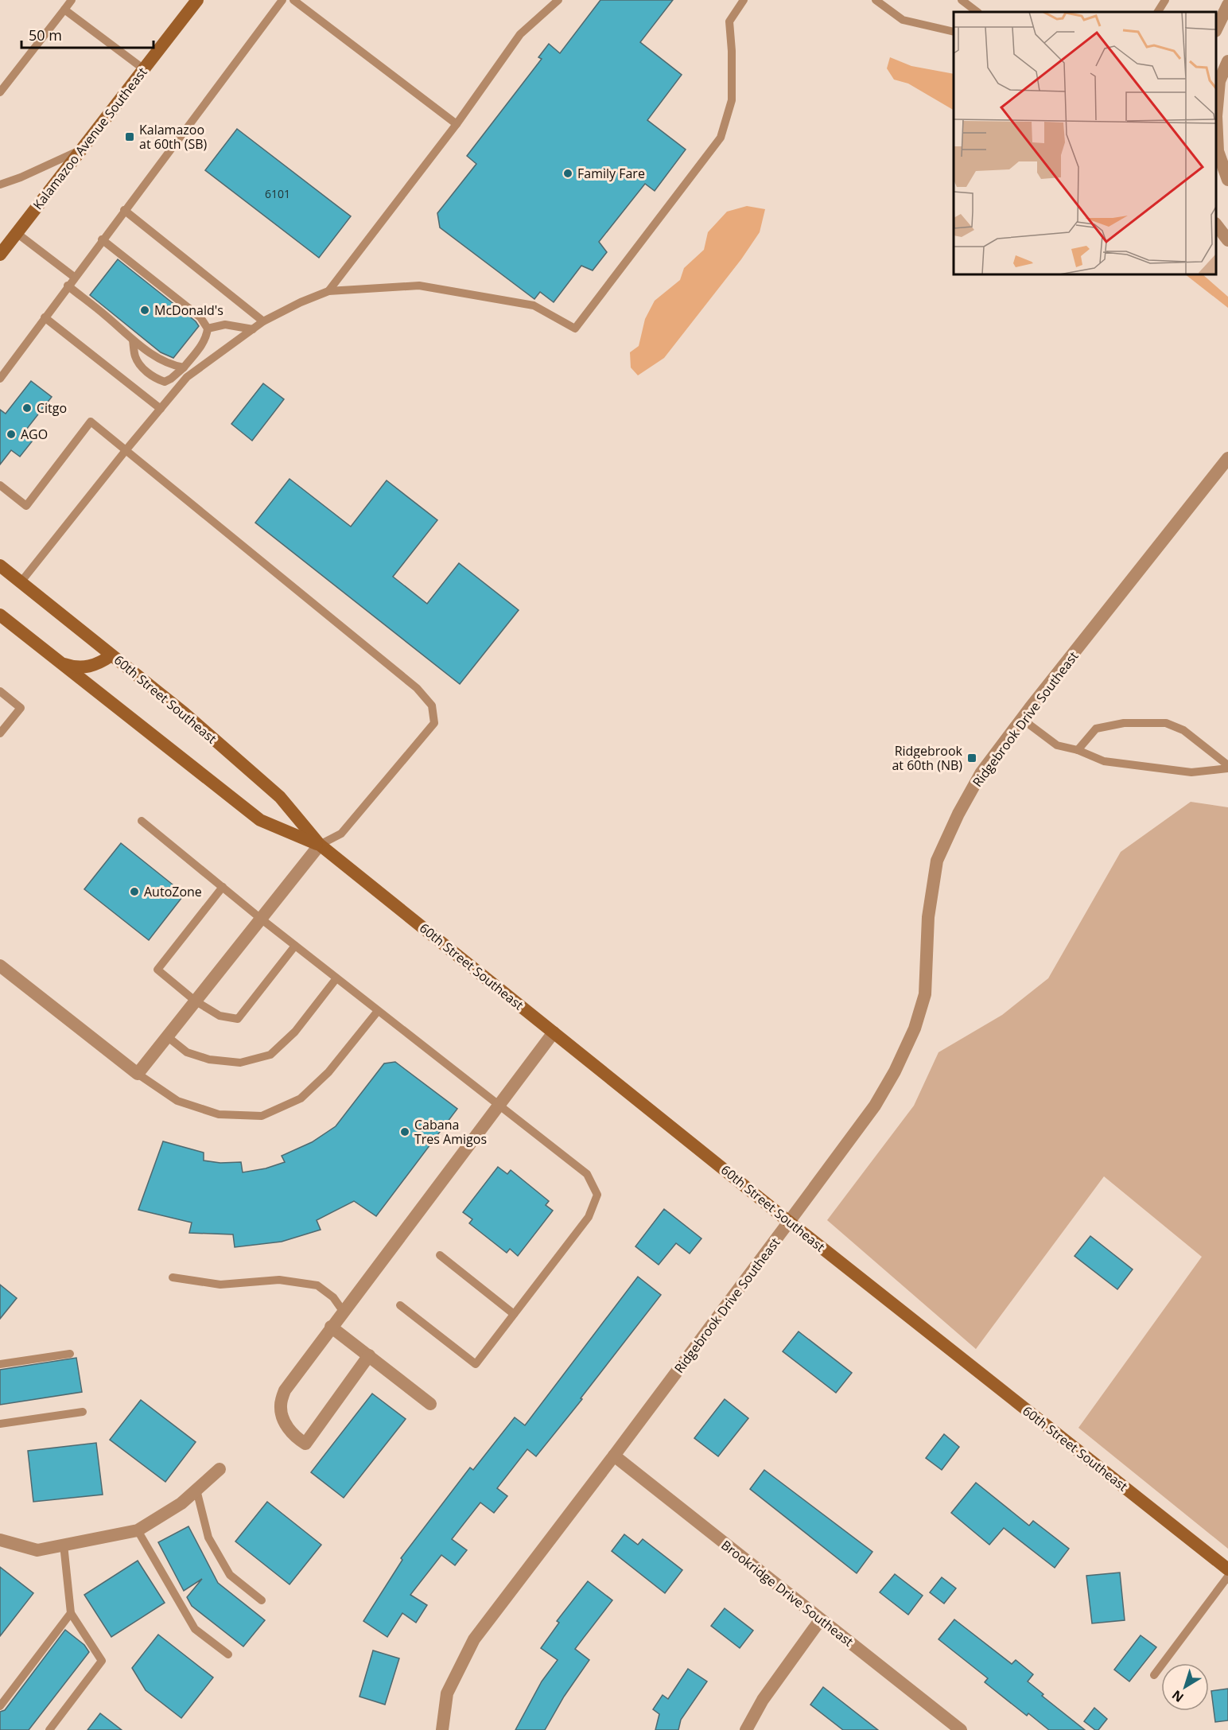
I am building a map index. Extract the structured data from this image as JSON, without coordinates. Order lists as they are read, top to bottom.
{
  "streets": {
    "main road": ["Kalamazoo Avenue Southeast", "60th Street Southeast"],
    "street": ["Ridgebrook Drive Southeast", "Brookridge Drive Southeast"]
  },
  "crossings": [
    ["60th Street Southeast", "Ridgebrook Drive Southeast"],
    ["Ridgebrook Drive Southeast", "Brookridge Drive Southeast"]
  ],
  "places": {
    "transit": ["Kalamazoo at 60th (SB)", "Ridgebrook at 60th (NB)"],
    "other": [
      "Family Fare",
      "McDonald's",
      "Citgo",
      "AGO",
      "AutoZone",
      "Cabana Tres Amigos"
    ]
  },
  "house_numbers": ["6101"],
  "scale_bar": "50 m",
  "north": "bottom left"
}
